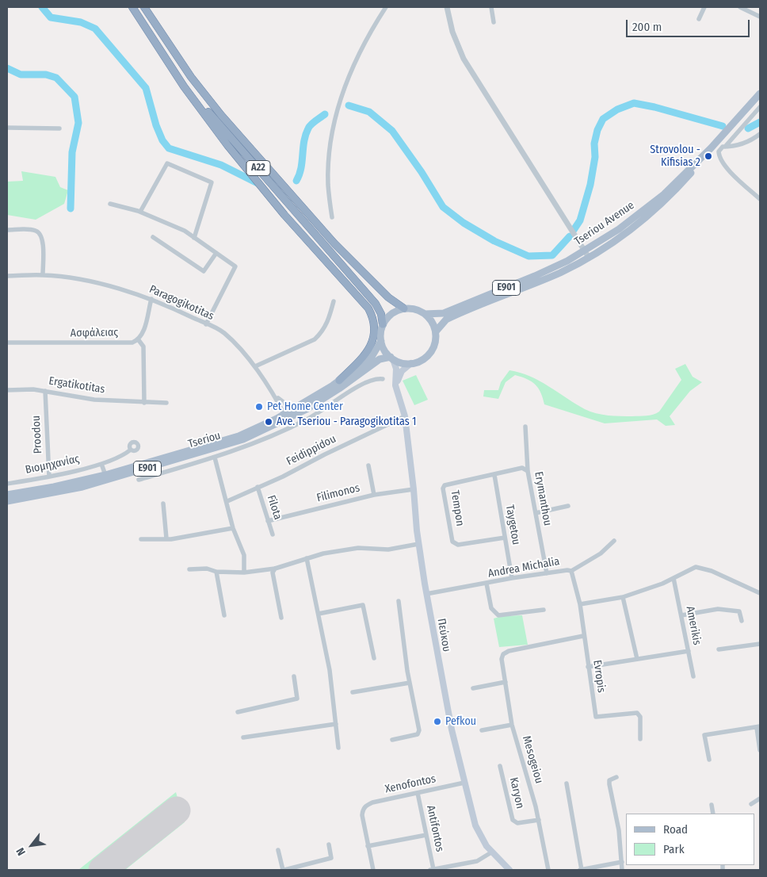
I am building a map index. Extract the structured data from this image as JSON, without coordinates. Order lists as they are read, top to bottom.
{
  "streets": {
    "highway": ["A22"],
    "main road": [
      "Tseriou Avenue",
      "E901",
      "Tseriou",
      "Πεύκου"
    ],
    "street": [
      "Paragogikotitas",
      "Ασφάλειας",
      "Ergatikotitas",
      "Proodou",
      "Feidippidou",
      "Βιομηχανίας",
      "Filimonos",
      "Erymanthou",
      "Filota",
      "Tempon",
      "Taygetou",
      "Andrea Michalia",
      "Amerikis",
      "Evropis",
      "Mesogeiou",
      "Xenofontos",
      "Karyon",
      "Antifontos"
    ]
  },
  "crossings": [
    ["A22", "Tseriou Avenue"],
    ["A22", "Tseriou"],
    ["A22", "Πεύκου"],
    ["Tseriou Avenue", "Tseriou"],
    ["Tseriou Avenue", "Πεύκου"],
    ["Paragogikotitas", "Tseriou"],
    ["Ergatikotitas", "Proodou"],
    ["Proodou", "Βιομηχανίας"],
    ["Tseriou", "Πεύκου"],
    ["Feidippidou", "Filota"],
    ["Feidippidou", "Πεύκου"],
    ["Filimonos", "Filota"],
    ["Filimonos", "Πεύκου"],
    ["Erymanthou", "Tempon"],
    ["Erymanthou", "Andrea Michalia"],
    ["Tempon", "Taygetou"],
    ["Taygetou", "Andrea Michalia"],
    ["Andrea Michalia", "Πεύκου"],
    ["Andrea Michalia", "Evropis"],
    ["Πεύκου", "Xenofontos"],
    ["Evropis", "Mesogeiou"],
    ["Mesogeiou", "Karyon"],
    ["Xenofontos", "Antifontos"]
  ],
  "places": [
    "Strovolou - Kifisias 2",
    "Pet Home Center",
    "Ave. Tseriou - Paragogikotitas 1",
    "Pefkou"
  ],
  "legend": ["Road", "Park"],
  "scale_bar": "200 m",
  "north": "bottom left"
}
